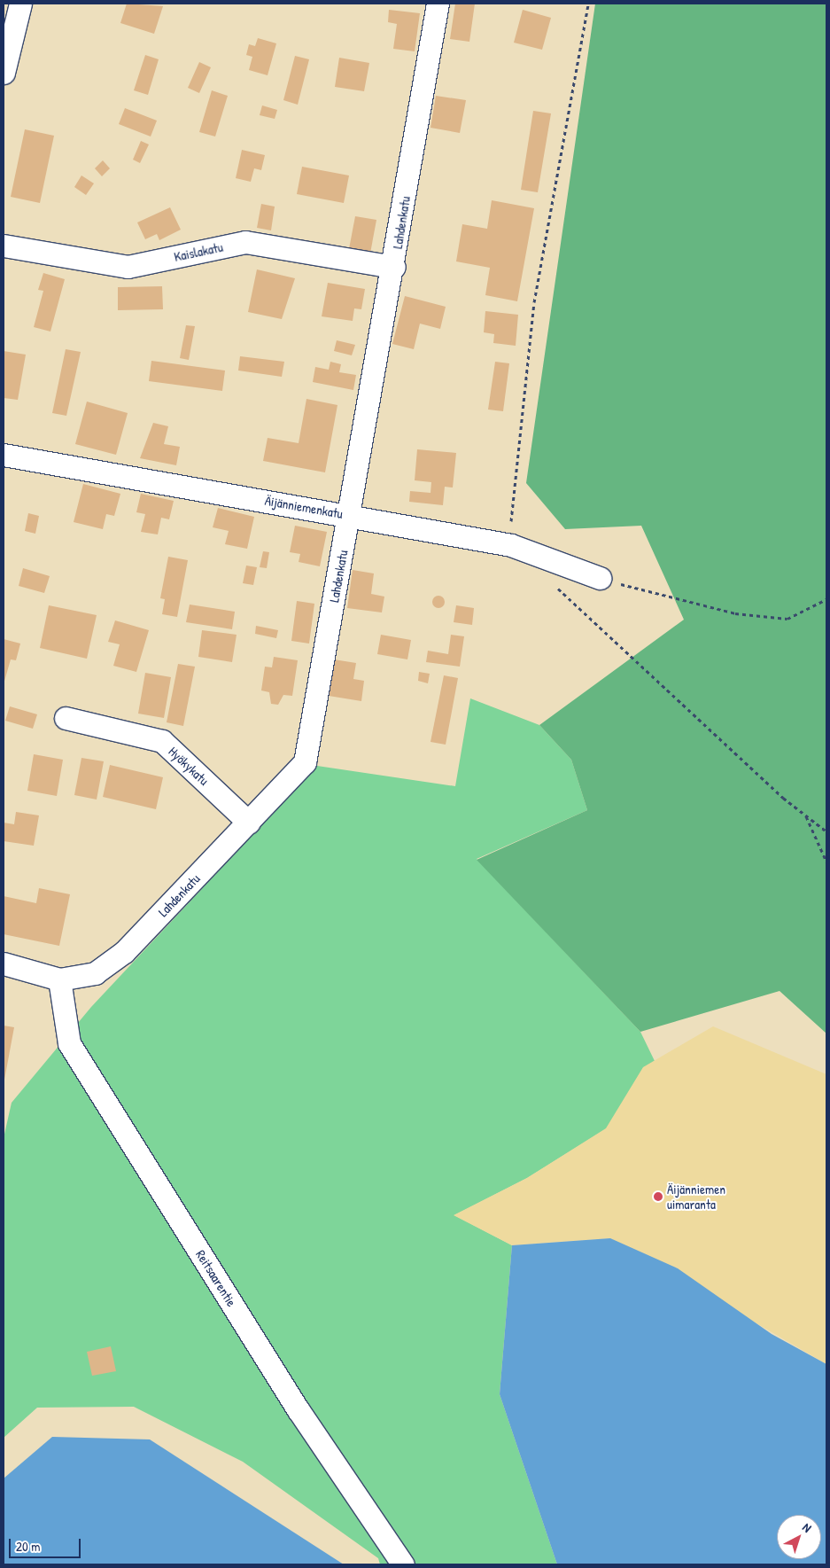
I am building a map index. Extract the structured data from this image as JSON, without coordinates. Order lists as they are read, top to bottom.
{
  "streets": {
    "street": [
      "Lahdenkatu",
      "Kaislakatu",
      "Äijänniemenkatu",
      "Hyökykatu",
      "Reitsaarentie"
    ]
  },
  "crossings": [
    ["Lahdenkatu", "Kaislakatu"],
    ["Lahdenkatu", "Äijänniemenkatu"],
    ["Lahdenkatu", "Hyökykatu"],
    ["Lahdenkatu", "Reitsaarentie"]
  ],
  "places": ["Äijänniemen uimaranta"],
  "scale_bar": "20 m",
  "north": "top right"
}
